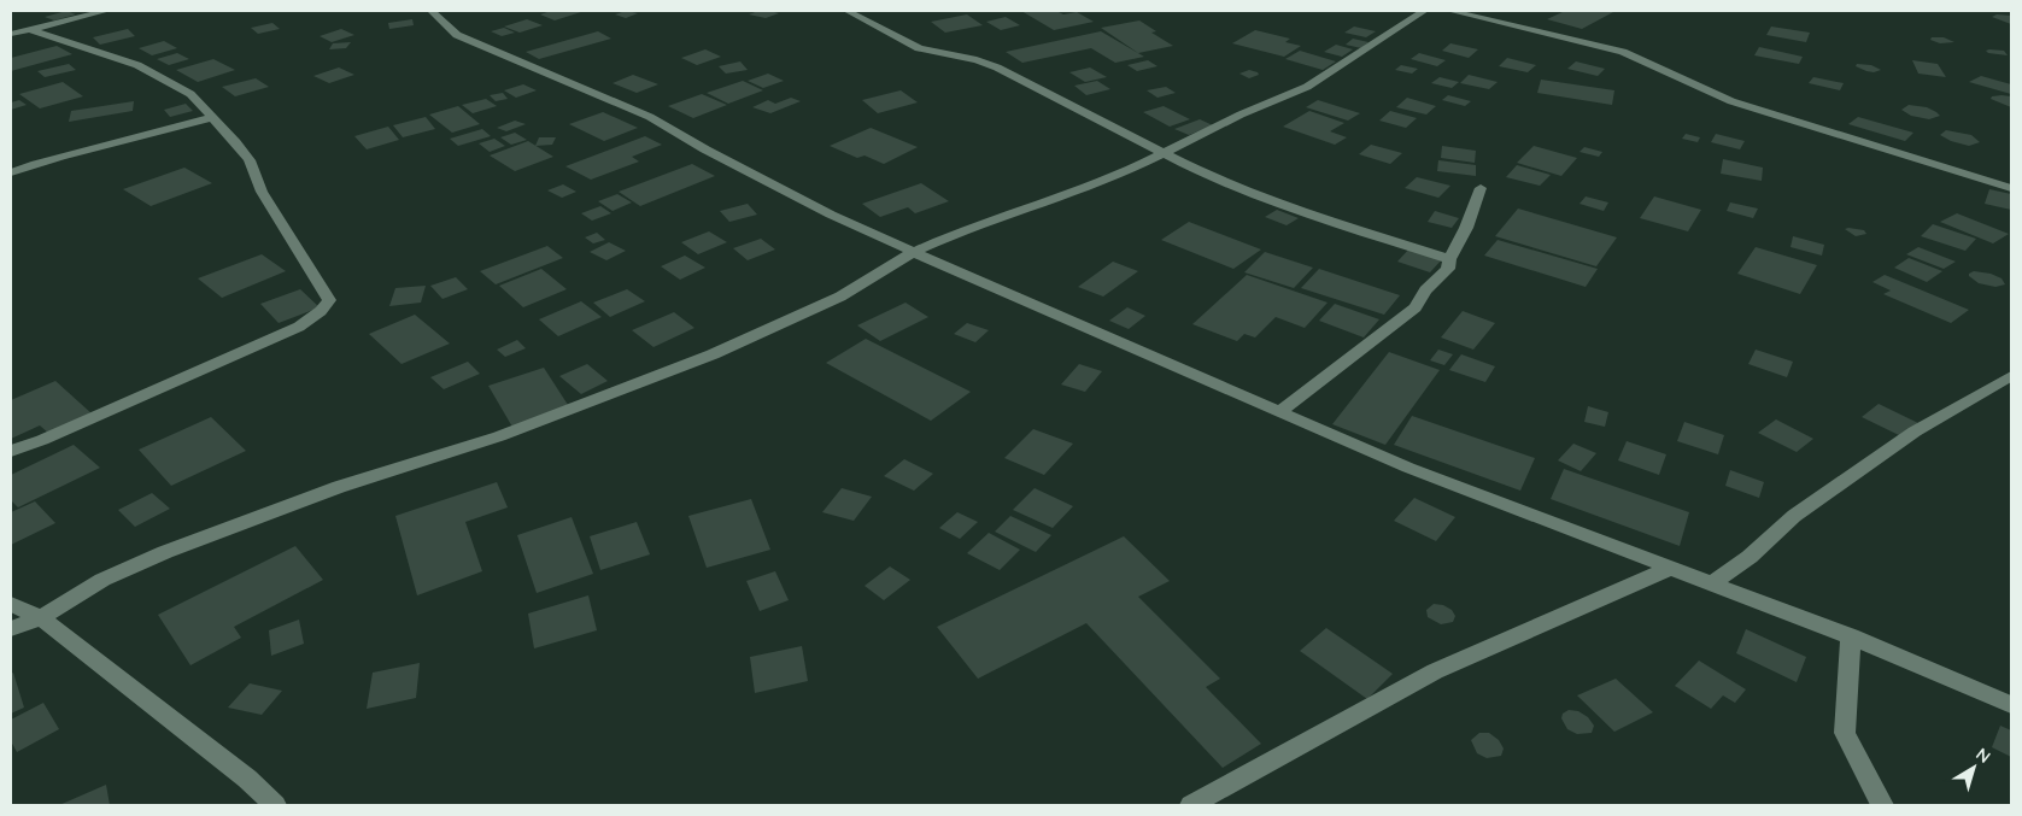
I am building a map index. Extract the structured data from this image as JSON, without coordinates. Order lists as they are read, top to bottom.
{
  "north": "top right"
}
